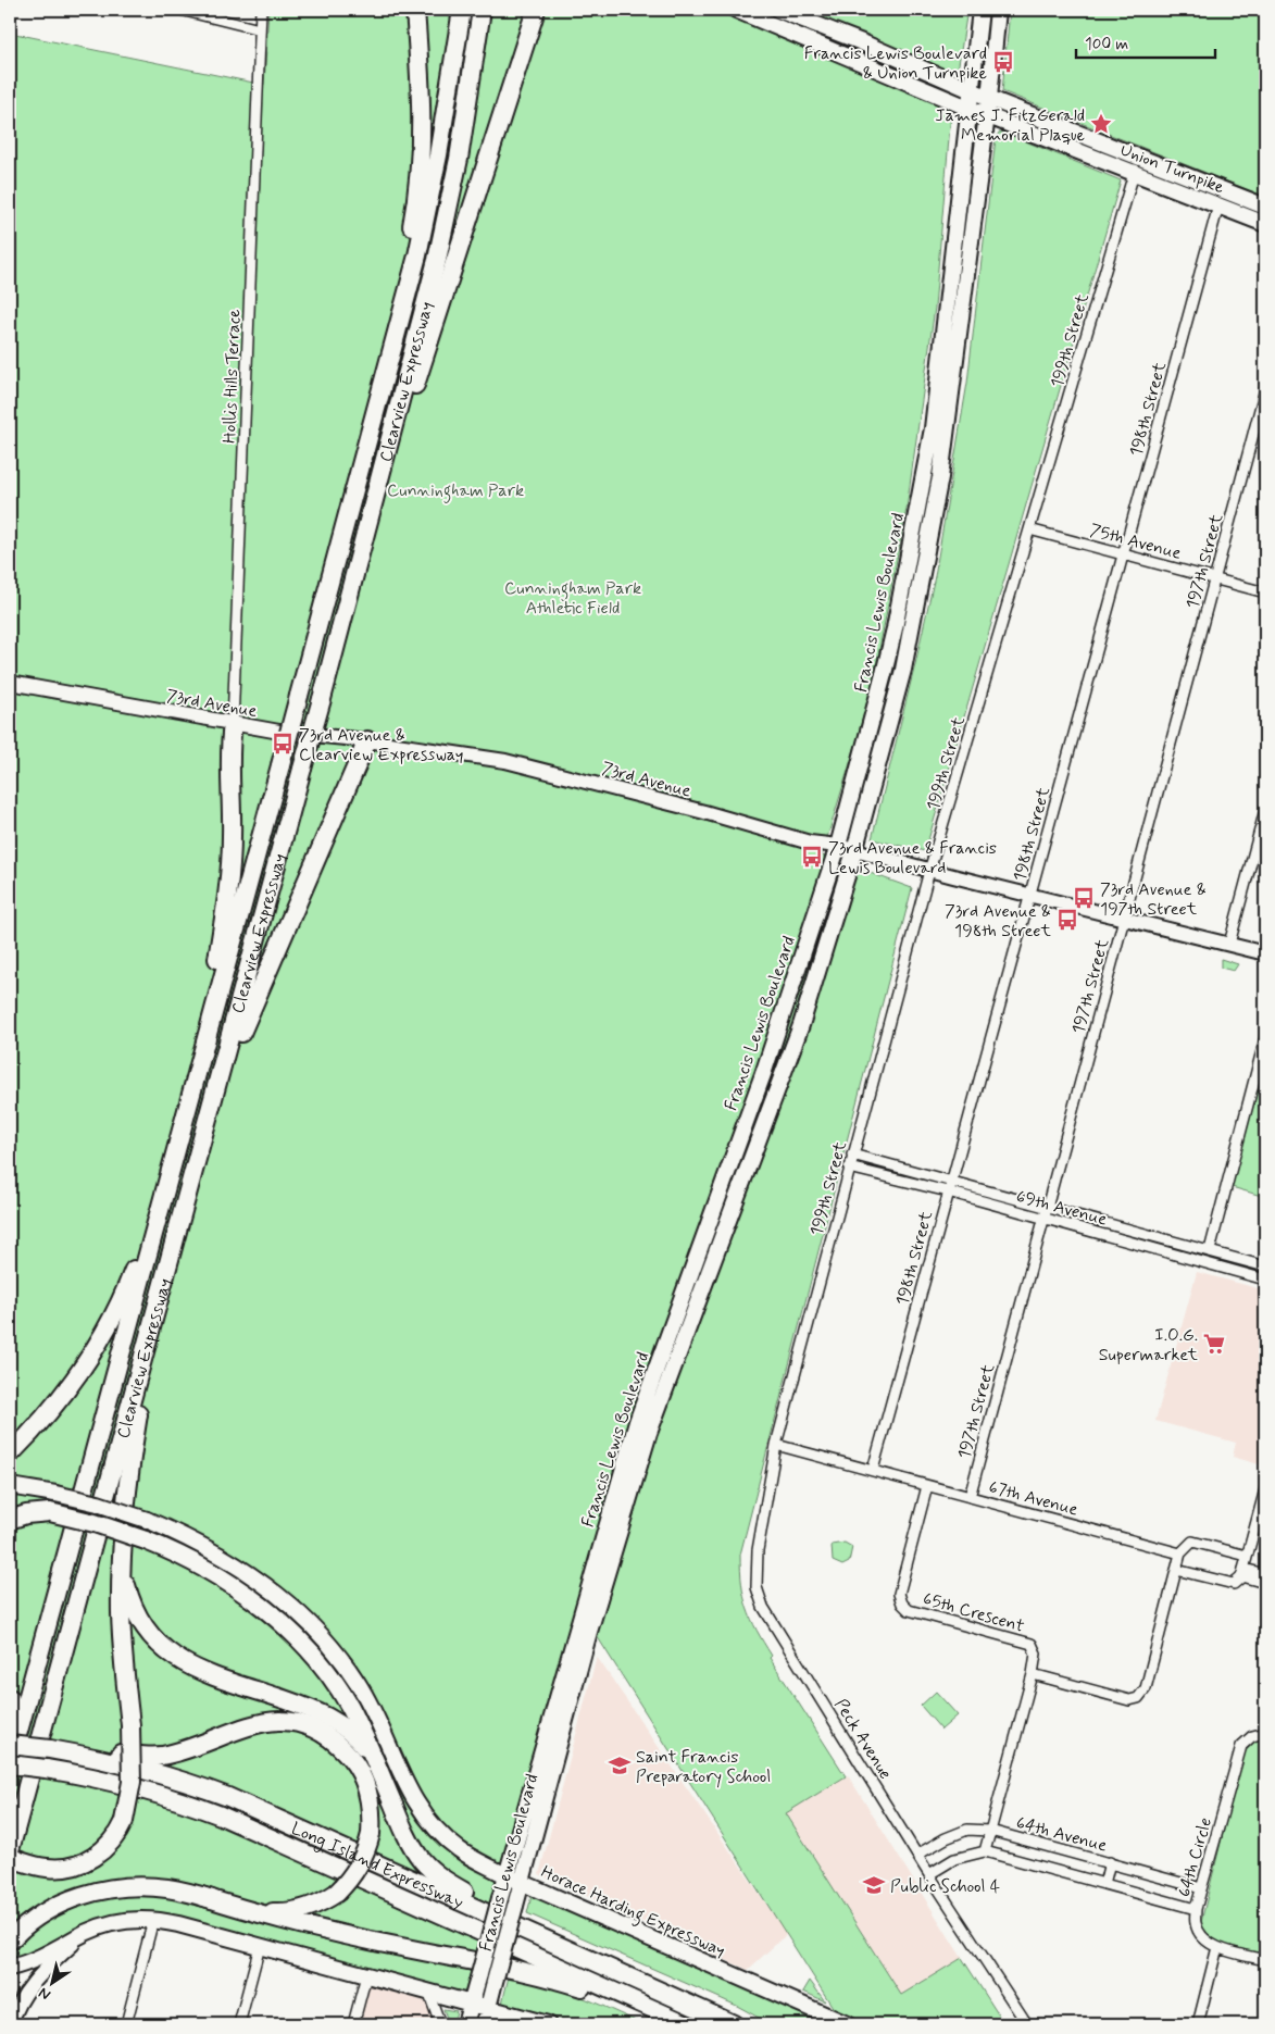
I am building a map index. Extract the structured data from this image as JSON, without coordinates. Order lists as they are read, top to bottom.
{
  "streets": {
    "highway": ["Clearview Expressway", "Long Island Expressway"],
    "main road": ["Union Turnpike", "Francis Lewis Boulevard", "Horace Harding Expressway"],
    "street": [
      "199th Street",
      "Hollis Hills Terrace",
      "198th Street",
      "75th Avenue",
      "197th Street",
      "73rd Avenue",
      "69th Avenue",
      "67th Avenue",
      "65th Crescent",
      "Peck Avenue",
      "64th Avenue",
      "64th Circle"
    ]
  },
  "crossings": [
    ["Union Turnpike", "199th Street"],
    ["Union Turnpike", "198th Street"],
    ["Union Turnpike", "Francis Lewis Boulevard"],
    ["199th Street", "75th Avenue"],
    ["199th Street", "73rd Avenue"],
    ["199th Street", "69th Avenue"],
    ["199th Street", "67th Avenue"],
    ["199th Street", "Peck Avenue"],
    ["Hollis Hills Terrace", "73rd Avenue"],
    ["Clearview Expressway", "Long Island Expressway"],
    ["198th Street", "75th Avenue"],
    ["198th Street", "73rd Avenue"],
    ["198th Street", "69th Avenue"],
    ["198th Street", "67th Avenue"],
    ["75th Avenue", "197th Street"],
    ["197th Street", "73rd Avenue"],
    ["197th Street", "69th Avenue"],
    ["197th Street", "67th Avenue"],
    ["Francis Lewis Boulevard", "73rd Avenue"],
    ["Francis Lewis Boulevard", "Horace Harding Expressway"],
    ["67th Avenue", "65th Crescent"],
    ["67th Avenue", "Peck Avenue"],
    ["65th Crescent", "64th Avenue"],
    ["Peck Avenue", "64th Avenue"],
    ["64th Avenue", "64th Circle"]
  ],
  "parks": ["Cunningham Park", "Cunningham Park Athletic Field"],
  "places": {
    "bus stop": [
      "Francis Lewis Boulevard & Union Turnpike",
      "73rd Avenue & Clearview Expressway",
      "73rd Avenue & Francis Lewis Boulevard",
      "73rd Avenue & 197th Street",
      "73rd Avenue & 198th Street"
    ],
    "place": ["James J. FitzGerald Memorial Plaque"],
    "supermarket": ["I.O.G. Supermarket"],
    "school or university": ["Saint Francis Preparatory School", "Public School 4"]
  },
  "scale_bar": "100 m",
  "north": "bottom left"
}
